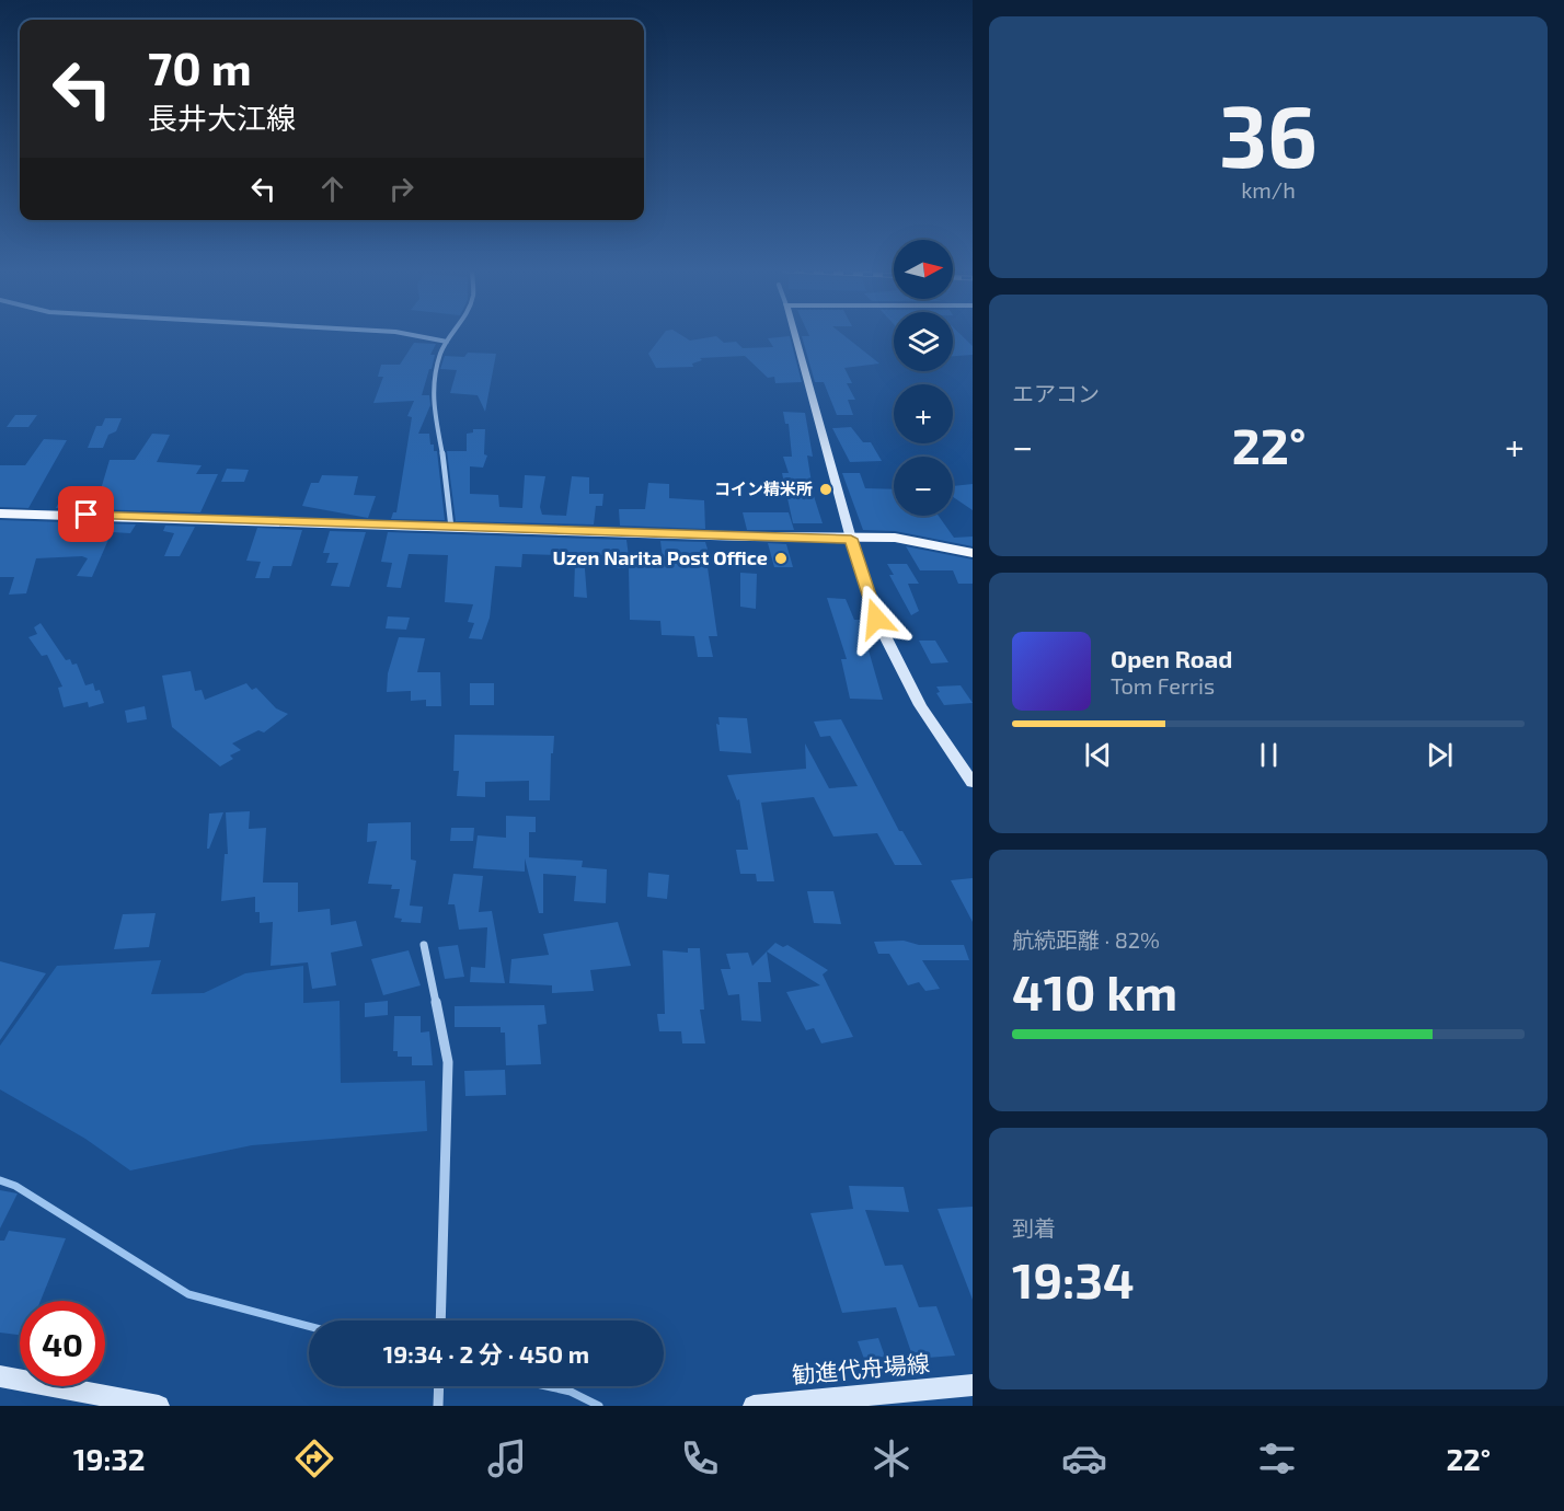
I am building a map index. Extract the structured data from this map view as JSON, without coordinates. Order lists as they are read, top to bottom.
{
  "streets": {
    "street": ["勧進代舟場線"]
  },
  "places": ["コイン精米所", "Uzen Narita Post Office"],
  "north": "right",
  "page": {
    "tile": [
      ["36", "km/h"],
      "エアコン",
      ["航続距離 · 82%", "410 km"],
      ["到着", "19:34"]
    ],
    "turn": ["70 m", "長井大江線"],
    "map_buttons": ["+", "−"],
    "heat": ["−", "22°", "+"],
    "song": ["Open Road", "Tom Ferris"],
    "limit": "40",
    "trip": "19:34 · 2 分 · 450 m",
    "tabs": ["19:32", "22°"]
  }
}
